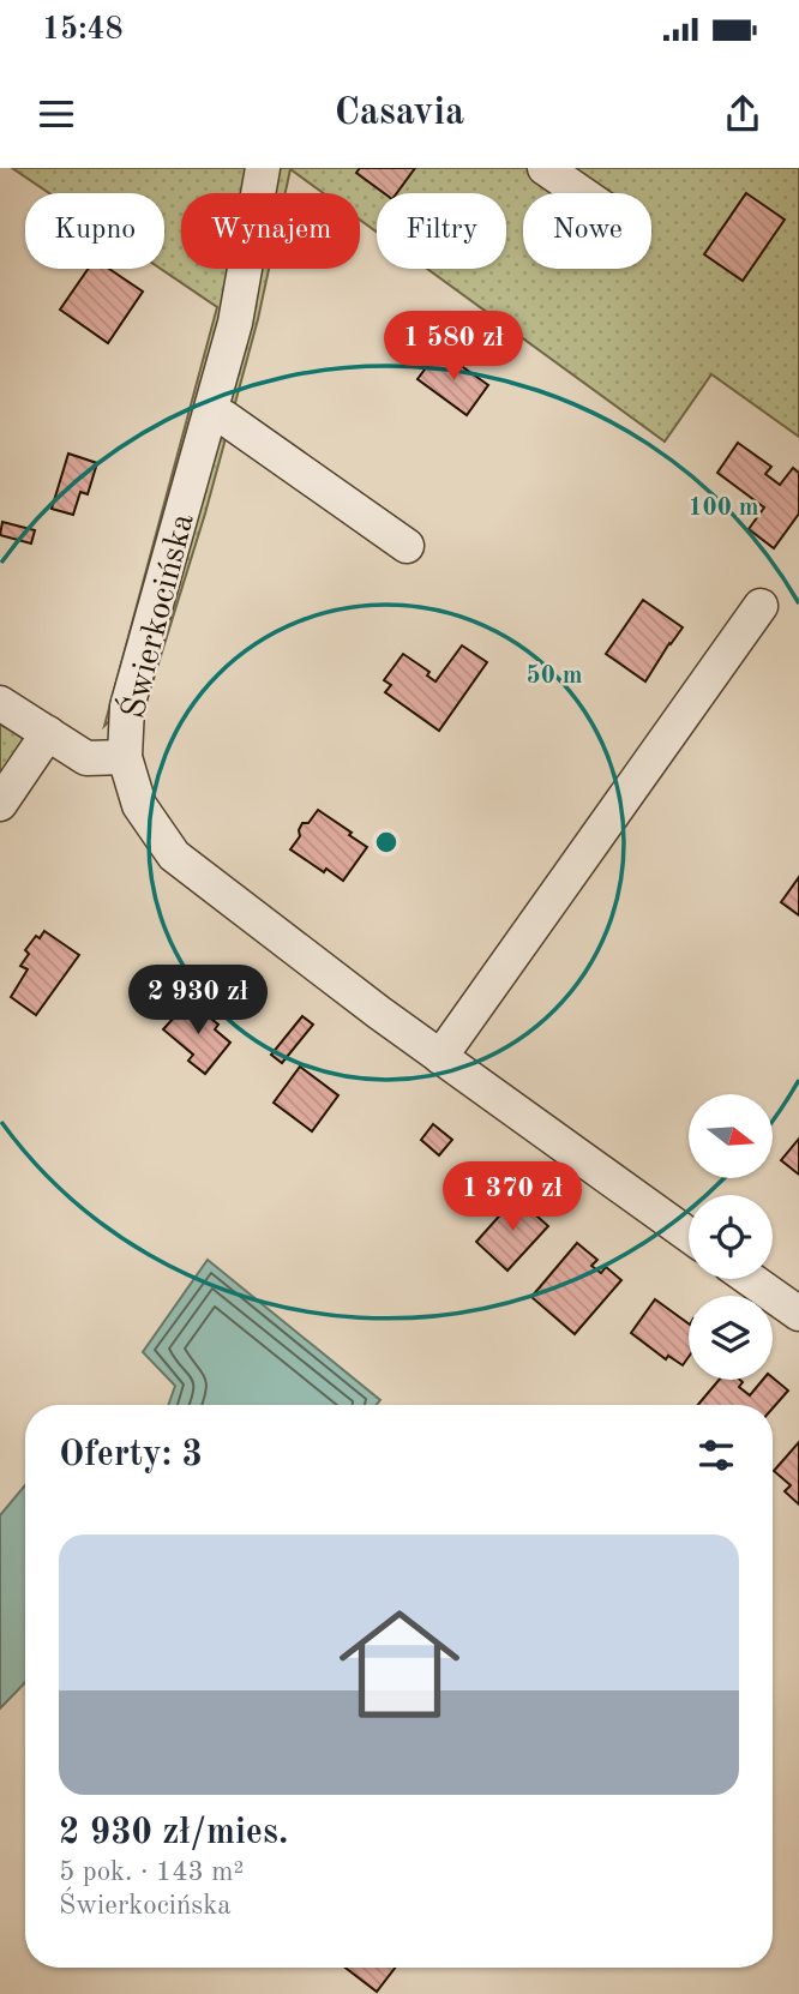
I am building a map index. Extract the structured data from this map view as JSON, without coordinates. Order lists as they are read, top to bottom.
{
  "streets": {
    "street": ["Świerkocińska"]
  },
  "north": "right",
  "page": {
    "status": "15:48",
    "header": "Casavia",
    "chip": [
      "Kupno",
      "Wynajem",
      "Filtry",
      "Nowe"
    ],
    "price": ["1 580 zł", "2 930 zł", "1 370 zł"],
    "heading": "Oferty: 3",
    "list": [
      {
        "name": "2 930 zł/mies.",
        "note": "5 pok. · 143 m² · Świerkocińska"
      }
    ]
  },
  "rings": ["100 m", "50 m"]
}
